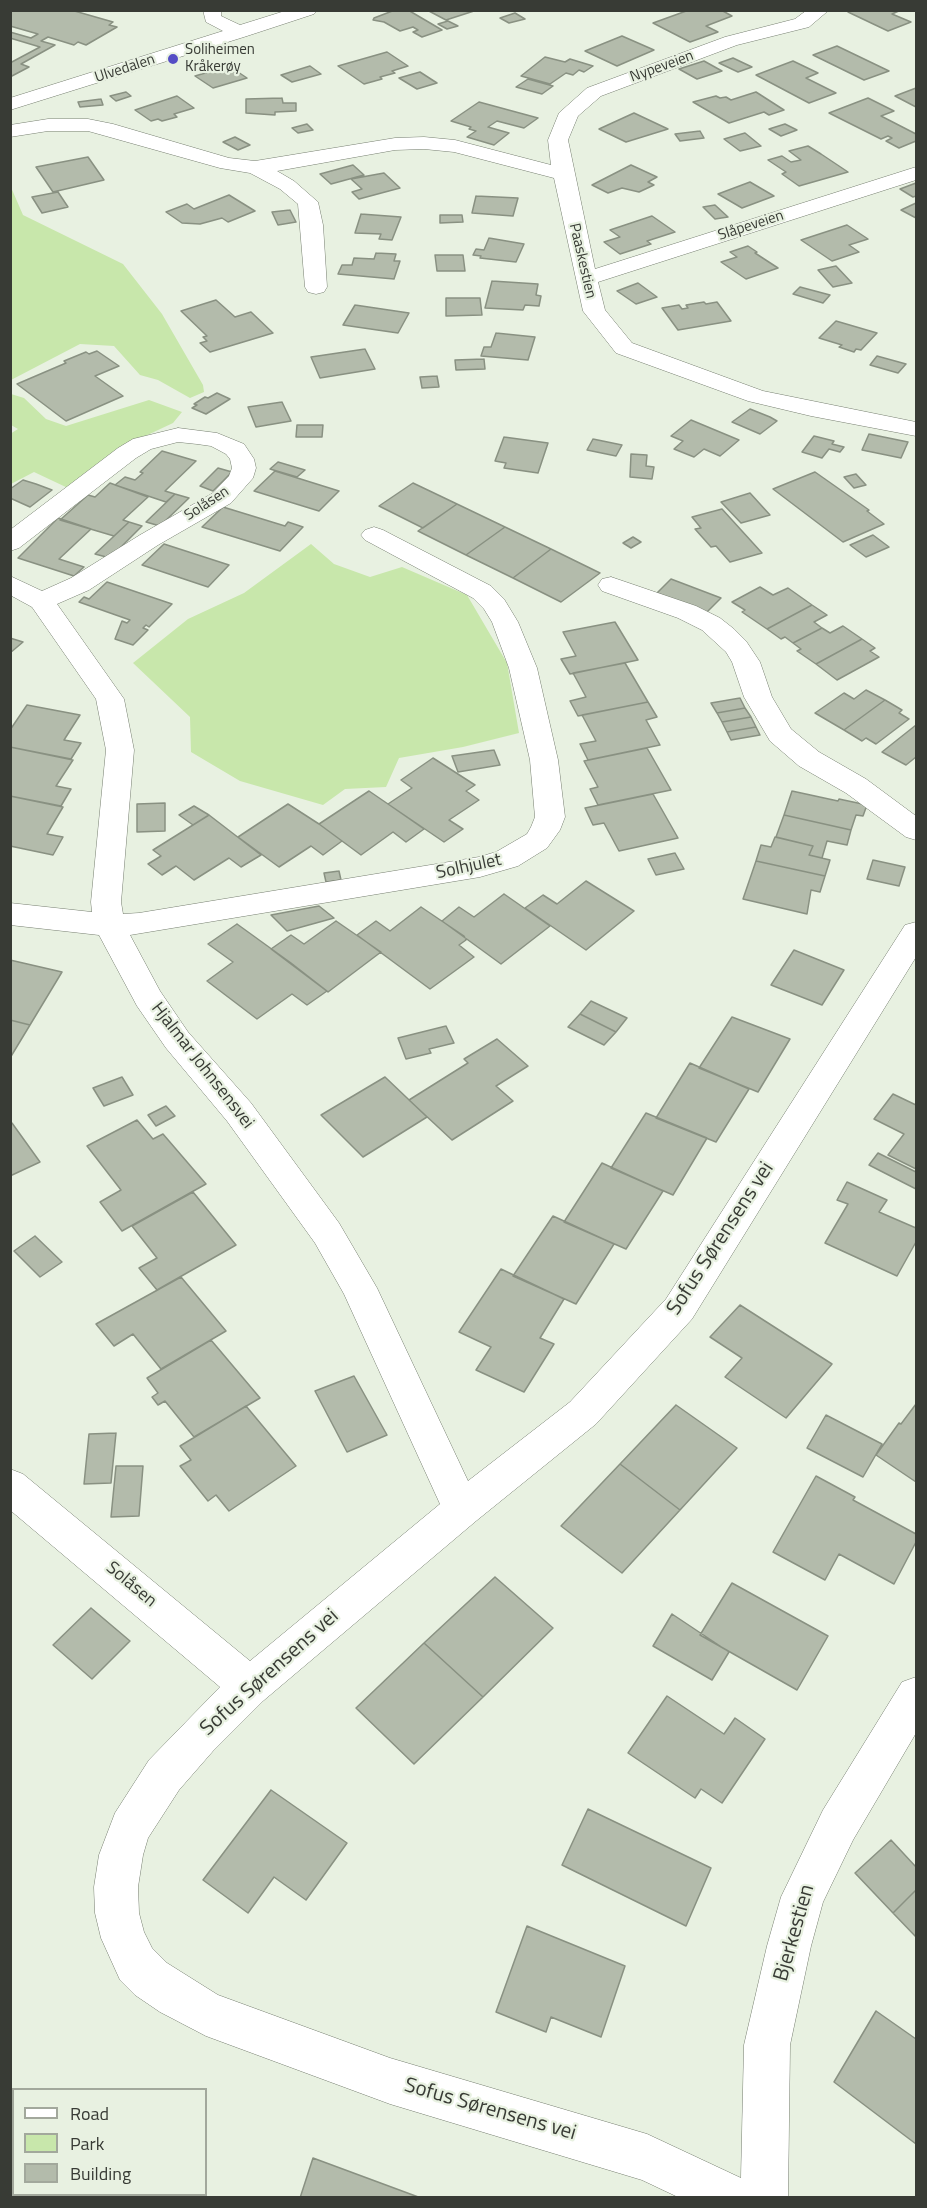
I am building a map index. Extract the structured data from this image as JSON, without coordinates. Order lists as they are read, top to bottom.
{
  "streets": {
    "street": [
      "Nypeveien",
      "Ulvedalen",
      "Slåpeveien",
      "Paaskestien",
      "Solåsen",
      "Solhjulet",
      "Hjalmar Johnsensvei",
      "Sofus Sørensens vei",
      "Bjerkestien"
    ]
  },
  "crossings": [
    ["Nypeveien", "Paaskestien"],
    ["Slåpeveien", "Paaskestien"],
    ["Solåsen", "Hjalmar Johnsensvei"],
    ["Solåsen", "Sofus Sørensens vei"],
    ["Solhjulet", "Hjalmar Johnsensvei"],
    ["Hjalmar Johnsensvei", "Sofus Sørensens vei"]
  ],
  "places": ["Soliheimen Kråkerøy"],
  "legend": ["Road", "Park", "Building"]
}
